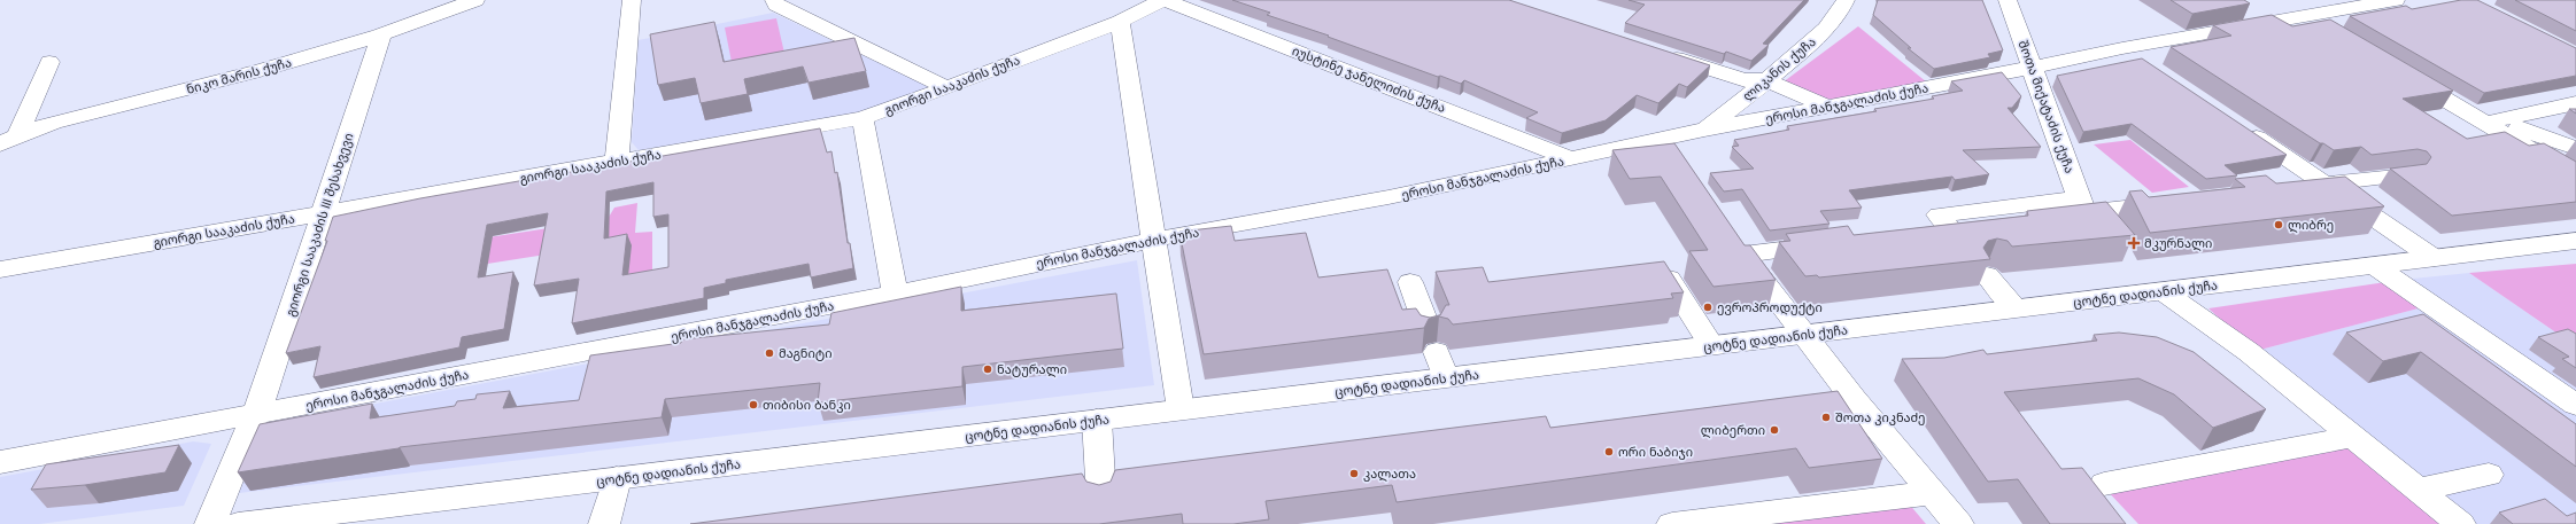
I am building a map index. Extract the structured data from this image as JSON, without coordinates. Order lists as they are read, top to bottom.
{
  "streets": {
    "street": [
      "ლიკანის ქუჩა",
      "ნიკო მარის ქუჩა",
      "იუსტინე ჯანელიძის ქუჩა",
      "გიორგი სააკაძის ქუჩა",
      "ეროსი მანჯგალაძის ქუჩა",
      "შოთა მიქატაძის ქუჩა",
      "გიორგი სააკაძის III შესახვევი",
      "ცოტნე დადიანის ქუჩა"
    ]
  },
  "crossings": [
    ["ლიკანის ქუჩა", "ეროსი მანჯგალაძის ქუჩა"],
    ["ნიკო მარის ქუჩა", "გიორგი სააკაძის III შესახვევი"],
    ["იუსტინე ჯანელიძის ქუჩა", "გიორგი სააკაძის ქუჩა"],
    ["იუსტინე ჯანელიძის ქუჩა", "ეროსი მანჯგალაძის ქუჩა"],
    ["გიორგი სააკაძის ქუჩა", "გიორგი სააკაძის III შესახვევი"],
    ["ეროსი მანჯგალაძის ქუჩა", "შოთა მიქატაძის ქუჩა"],
    ["ეროსი მანჯგალაძის ქუჩა", "გიორგი სააკაძის III შესახვევი"]
  ],
  "places": {
    "other": [
      "ლიბრე",
      "ევროპროდუქტი",
      "მაგნიტი",
      "ნატურალი",
      "თიბისი ბანკი",
      "შოთა კიკნაძე",
      "ლიბერთი",
      "ორი ნაბიჯი",
      "კალათა"
    ],
    "health": ["მკურნალი"]
  }
}
